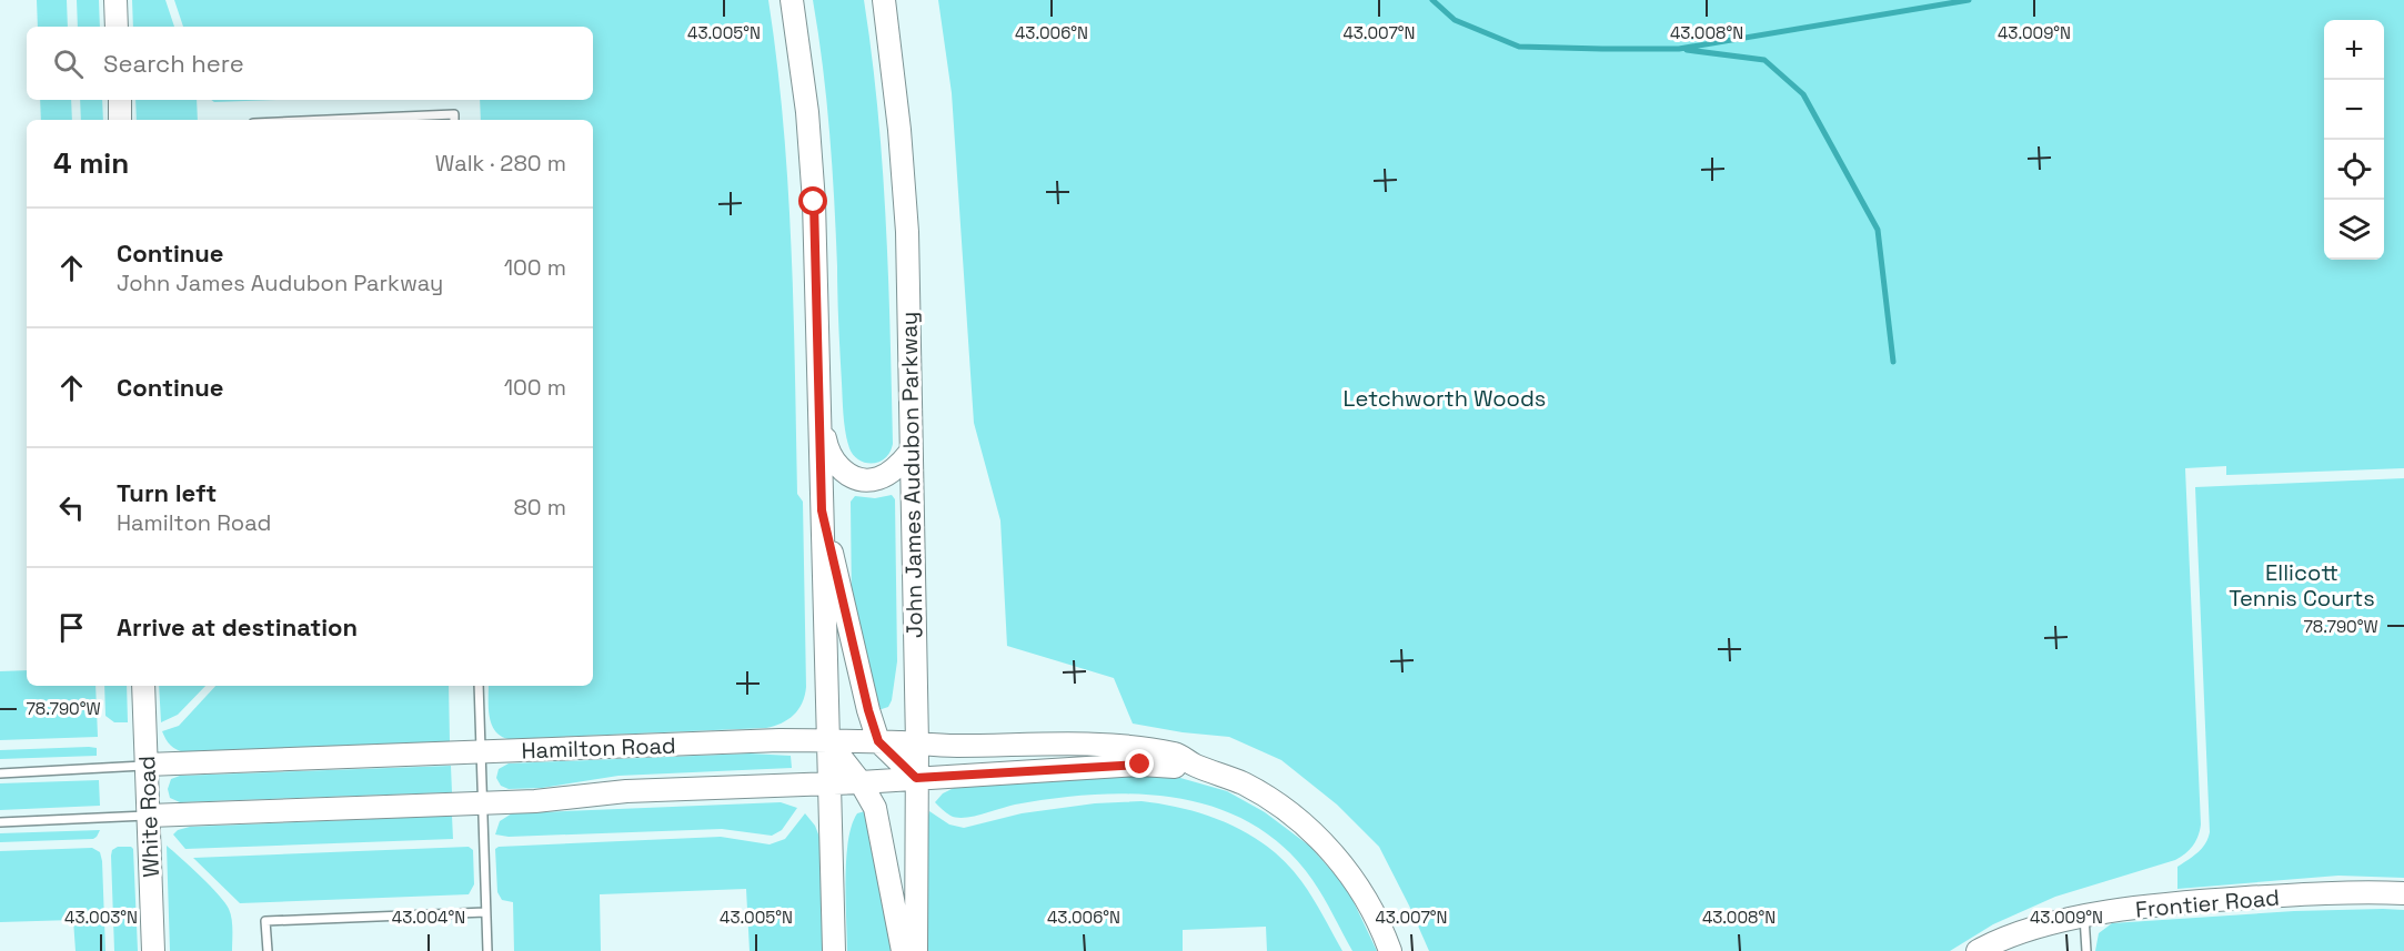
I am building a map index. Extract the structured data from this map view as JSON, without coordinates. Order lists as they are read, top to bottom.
{
  "streets": {
    "street": [
      "John James Audubon Parkway",
      "Hamilton Road",
      "White Road",
      "Frontier Road"
    ]
  },
  "crossings": [
    ["John James Audubon Parkway", "Hamilton Road"],
    ["Hamilton Road", "White Road"]
  ],
  "parks": ["Letchworth Woods", "Ellicott Tennis Courts"],
  "page": {
    "map_buttons": ["+", "−"],
    "search": "Search here",
    "heading": ["4 min", "Walk · 280 m"],
    "list": [
      ["Continue", "John James Audubon Parkway", "100 m"],
      ["Continue", "100 m"],
      ["Turn left", "Hamilton Road", "80 m"],
      "Arrive at destination"
    ]
  },
  "coordinates": [
    "43.005°N",
    "43.006°N",
    "43.007°N",
    "43.008°N",
    "43.009°N",
    "78.790°W",
    "43.003°N",
    "43.004°N"
  ]
}
